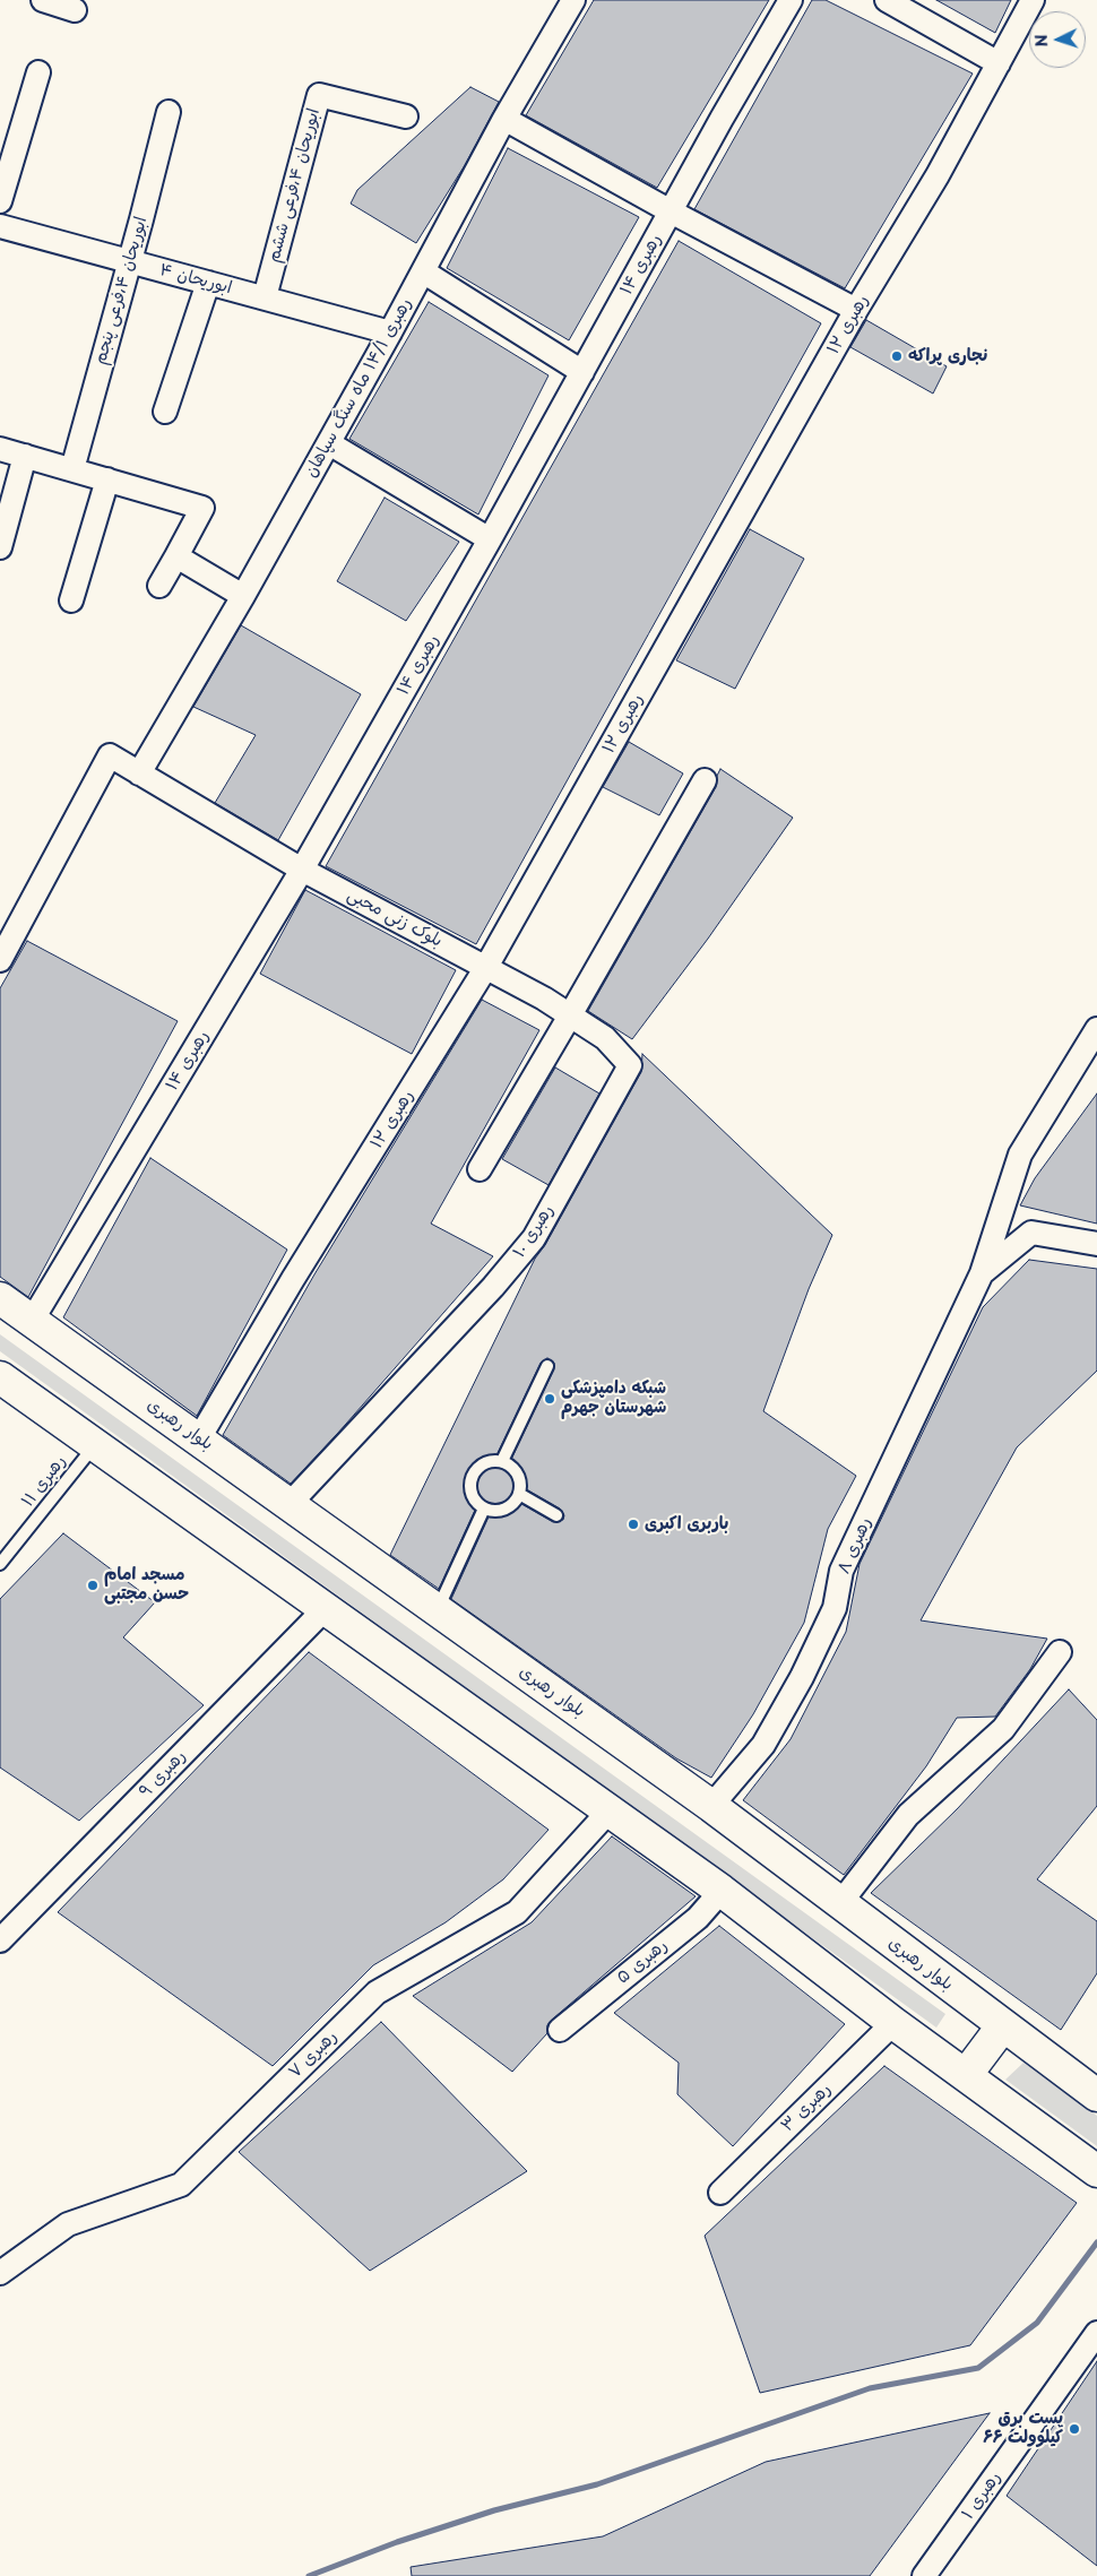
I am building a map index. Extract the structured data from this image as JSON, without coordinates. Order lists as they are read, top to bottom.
{
  "streets": {
    "main road": ["بلوار رهبری"],
    "street": [
      "ابوریحان ۴،فرعی ششم",
      "رهبری ۱۴",
      "ابوریحان ۴",
      "ابوریحان ۴،فرعی پنجم",
      "رهبری ۱۲",
      "رهبری ۱۴/۱ ماه سنگ سپاهان",
      "بلوک زنی محبی",
      "رهبری ۱۰",
      "رهبری ۸",
      "رهبری ۹",
      "رهبری ۵",
      "رهبری ۷",
      "رهبری ۳",
      "رهبری ۱"
    ],
    "lane": ["رهبری ۱۱"]
  },
  "crossings": [
    ["ابوریحان ۴،فرعی ششم", "ابوریحان ۴"],
    ["رهبری ۱۴", "بلوک زنی محبی"],
    ["رهبری ۱۴", "بلوار رهبری"],
    ["ابوریحان ۴", "ابوریحان ۴،فرعی پنجم"],
    ["ابوریحان ۴", "رهبری ۱۴/۱ ماه سنگ سپاهان"],
    ["رهبری ۱۲", "بلوک زنی محبی"],
    ["رهبری ۱۲", "رهبری ۱۰"],
    ["رهبری ۱۲", "بلوار رهبری"],
    ["بلوک زنی محبی", "رهبری ۱۰"],
    ["رهبری ۱۰", "بلوار رهبری"],
    ["بلوار رهبری", "رهبری ۸"]
  ],
  "places": [
    "نجاری پراکه",
    "شبکه دامپزشکی شهرستان جهرم",
    "باربری اکبری",
    "مسجد امام حسن مجتبی",
    "پست برق ۶۶ کیلوولت"
  ],
  "north": "left"
}
